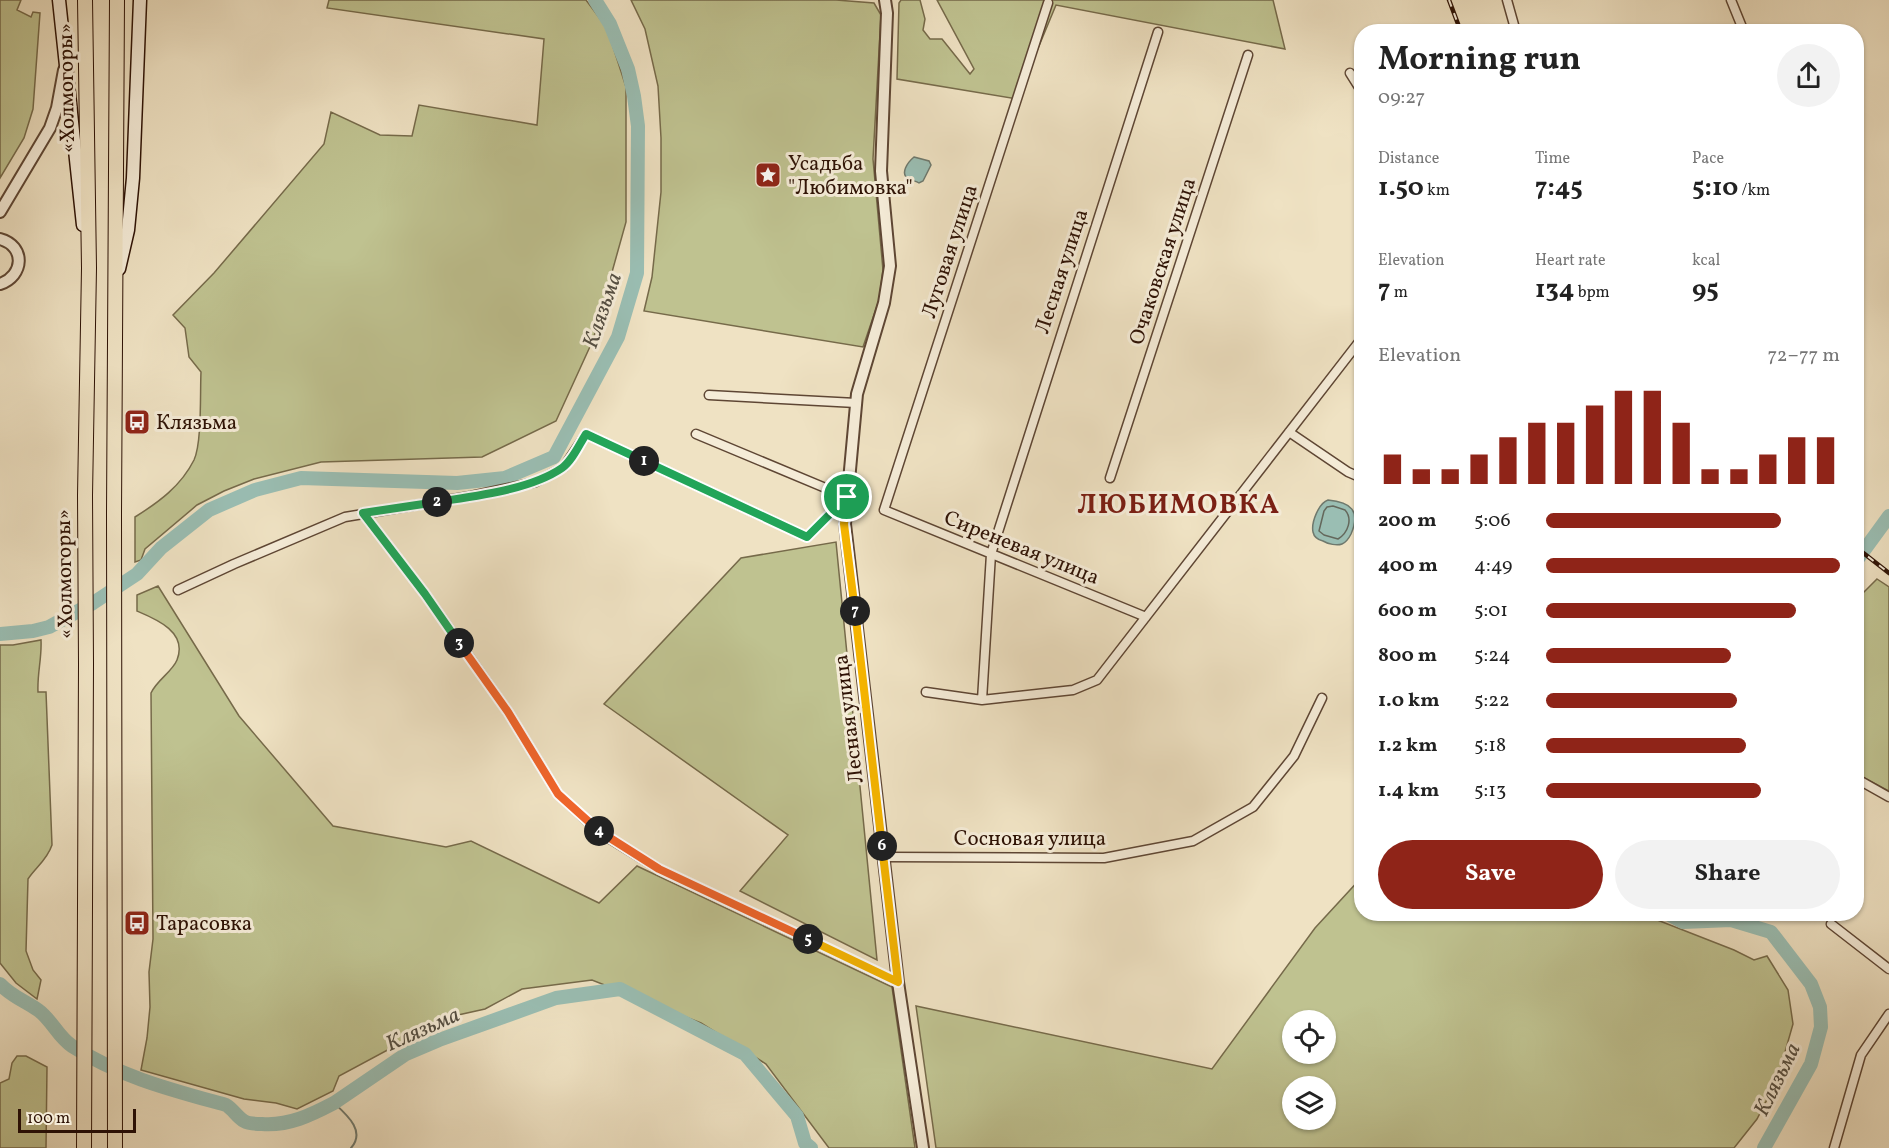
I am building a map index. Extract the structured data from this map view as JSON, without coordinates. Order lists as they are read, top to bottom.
{
  "streets": {
    "highway": ["«Холмогоры»"],
    "street": [
      "Луговая улица",
      "Очаковская улица",
      "Лесная улица",
      "Сиреневая улица",
      "Сосновая улица"
    ]
  },
  "crossings": [
    ["Луговая улица", "Сиреневая улица"],
    ["Лесная улица", "Сиреневая улица"],
    ["Лесная улица", "Сосновая улица"]
  ],
  "districts": ["ЛЮБИМОВКА"],
  "water": ["Клязьма"],
  "places": {
    "place": ["Усадьба \"Любимовка\""],
    "bus stop": ["Клязьма", "Тарасовка"]
  },
  "scale_bar": "100 m",
  "page": {
    "heading": ["Morning run", "09:27"],
    "stats": [
      ["Distance", "1.50 km"],
      ["Time", "7:45"],
      ["Pace", "5:10 /km"],
      ["Elevation", "7 m"],
      ["Heart rate", "134 bpm"],
      ["kcal", "95"]
    ],
    "chart": ["Elevation", "72–77 m"],
    "pins": [
      "1",
      "2",
      "7",
      "3",
      "4",
      "6",
      "5"
    ],
    "list": [
      {
        "name": "200 m",
        "note": "5:06"
      },
      {
        "name": "400 m",
        "note": "4:49"
      },
      {
        "name": "600 m",
        "note": "5:01"
      },
      {
        "name": "800 m",
        "note": "5:24"
      },
      {
        "name": "1.0 km",
        "note": "5:22"
      },
      {
        "name": "1.2 km",
        "note": "5:18"
      },
      {
        "name": "1.4 km",
        "note": "5:13"
      }
    ],
    "buttons": ["Save", "Share"],
    "scale": "100 m"
  }
}
